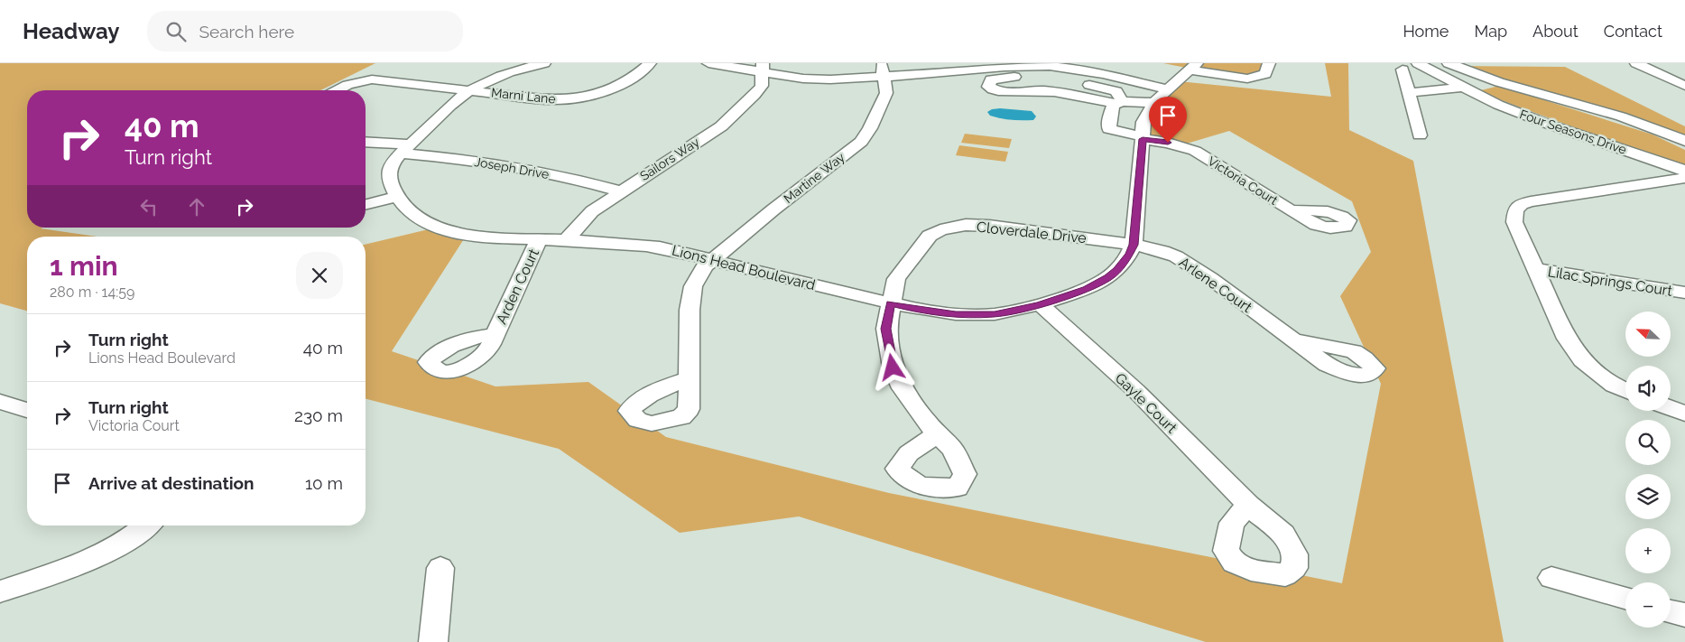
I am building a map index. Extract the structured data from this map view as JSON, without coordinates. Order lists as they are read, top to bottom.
{
  "streets": {
    "street": [
      "Marni Lane",
      "Four Seasons Drive",
      "Sailors Way",
      "Joseph Drive",
      "Martine Way",
      "Victoria Court",
      "Cloverdale Drive",
      "Lions Head Boulevard",
      "Lilac Springs Court",
      "Arlene Court",
      "Arden Court",
      "Gayle Court"
    ]
  },
  "crossings": [
    ["Marni Lane", "Lions Head Boulevard"],
    ["Sailors Way", "Joseph Drive"],
    ["Sailors Way", "Lions Head Boulevard"],
    ["Joseph Drive", "Lions Head Boulevard"],
    ["Martine Way", "Lions Head Boulevard"],
    ["Victoria Court", "Lions Head Boulevard"],
    ["Cloverdale Drive", "Lions Head Boulevard"],
    ["Cloverdale Drive", "Arlene Court"],
    ["Lions Head Boulevard", "Arlene Court"],
    ["Lions Head Boulevard", "Arden Court"],
    ["Lions Head Boulevard", "Gayle Court"]
  ],
  "north": "top left",
  "page": {
    "header": "Headway",
    "search": "Search here",
    "nav": [
      "Home",
      "Map",
      "About",
      "Contact"
    ],
    "turn": ["40 m", "Turn right"],
    "heading": ["1 min", "280 m · 14:59"],
    "map_buttons": ["+", "−"],
    "list": [
      {
        "name": "Turn right",
        "note": "Lions Head Boulevard",
        "value": "40 m"
      },
      {
        "name": "Turn right",
        "note": "Victoria Court",
        "value": "230 m"
      },
      {
        "name": "Arrive at destination",
        "value": "10 m"
      }
    ]
  }
}
